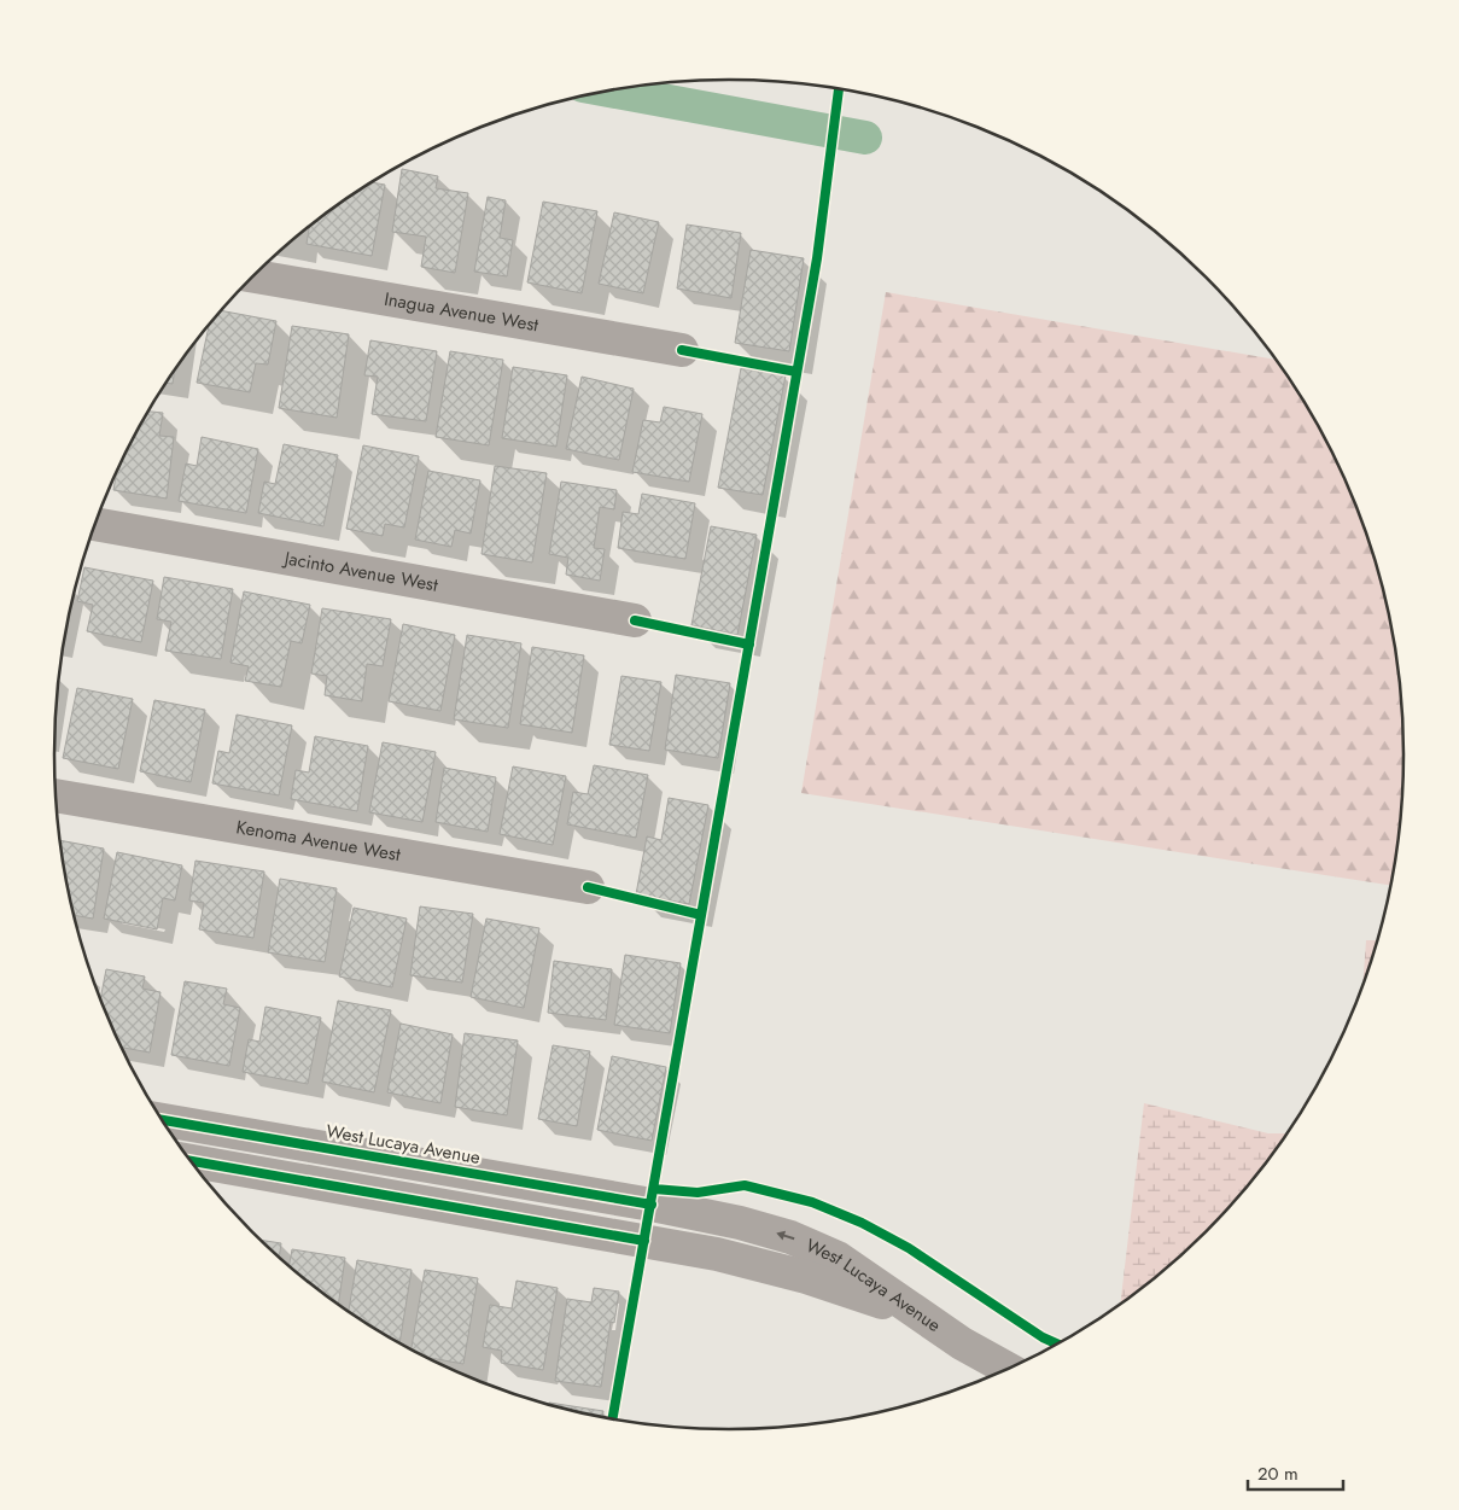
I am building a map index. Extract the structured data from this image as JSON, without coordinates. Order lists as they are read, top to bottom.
{
  "streets": {
    "street": [
      "Inagua Avenue West",
      "Jacinto Avenue West",
      "Kenoma Avenue West",
      "West Lucaya Avenue"
    ]
  },
  "scale_bar": "20 m"
}
